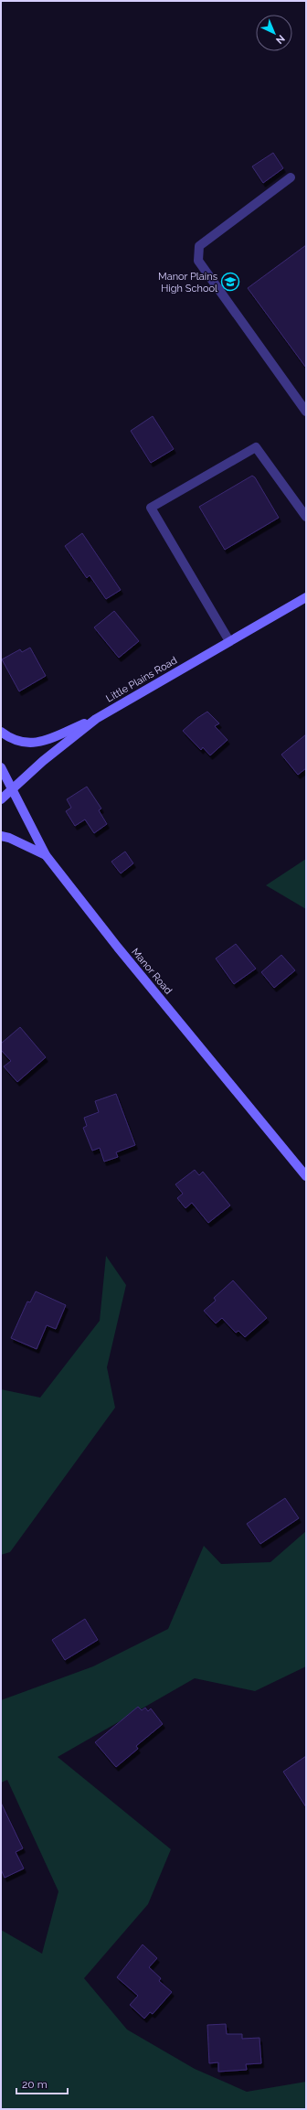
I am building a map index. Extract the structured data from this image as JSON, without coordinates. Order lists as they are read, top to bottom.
{
  "streets": {
    "street": ["Little Plains Road", "Manor Road"]
  },
  "crossings": [
    ["Little Plains Road", "Manor Road"]
  ],
  "places": {
    "school or university": ["Manor Plains High School"]
  },
  "scale_bar": "20 m",
  "north": "bottom right"
}
